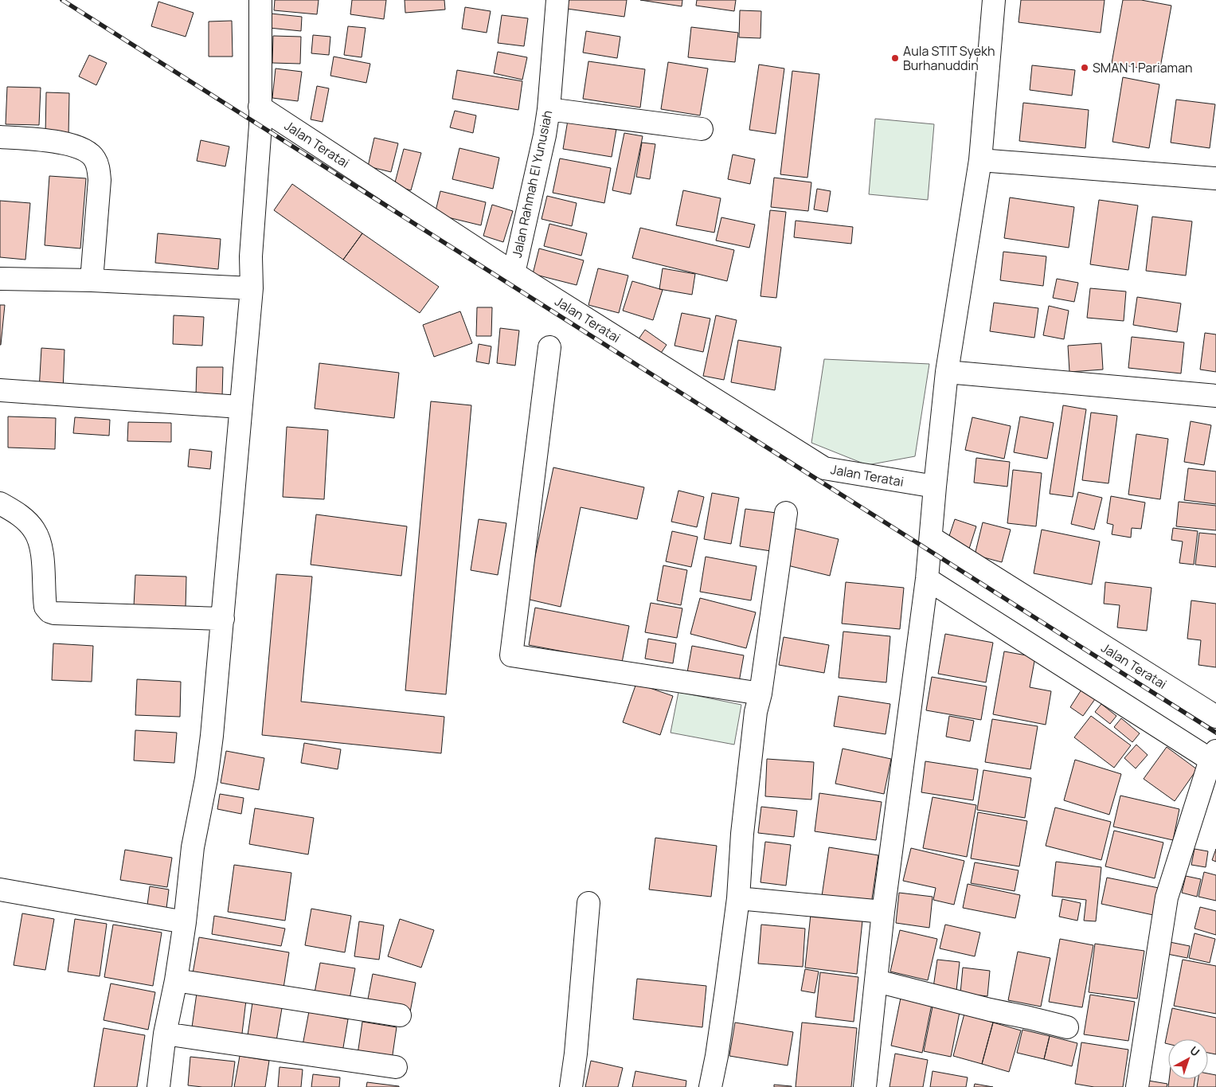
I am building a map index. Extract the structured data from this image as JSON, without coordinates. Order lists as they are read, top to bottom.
{
  "streets": {
    "street": ["Jalan Teratai", "Jalan Rahmah El Yunusiah"]
  },
  "crossings": [
    ["Jalan Teratai", "Jalan Rahmah El Yunusiah"]
  ],
  "places": ["Aula STIT Syekh Burhanuddin", "SMAN 1 Pariaman"],
  "north": "top right"
}
